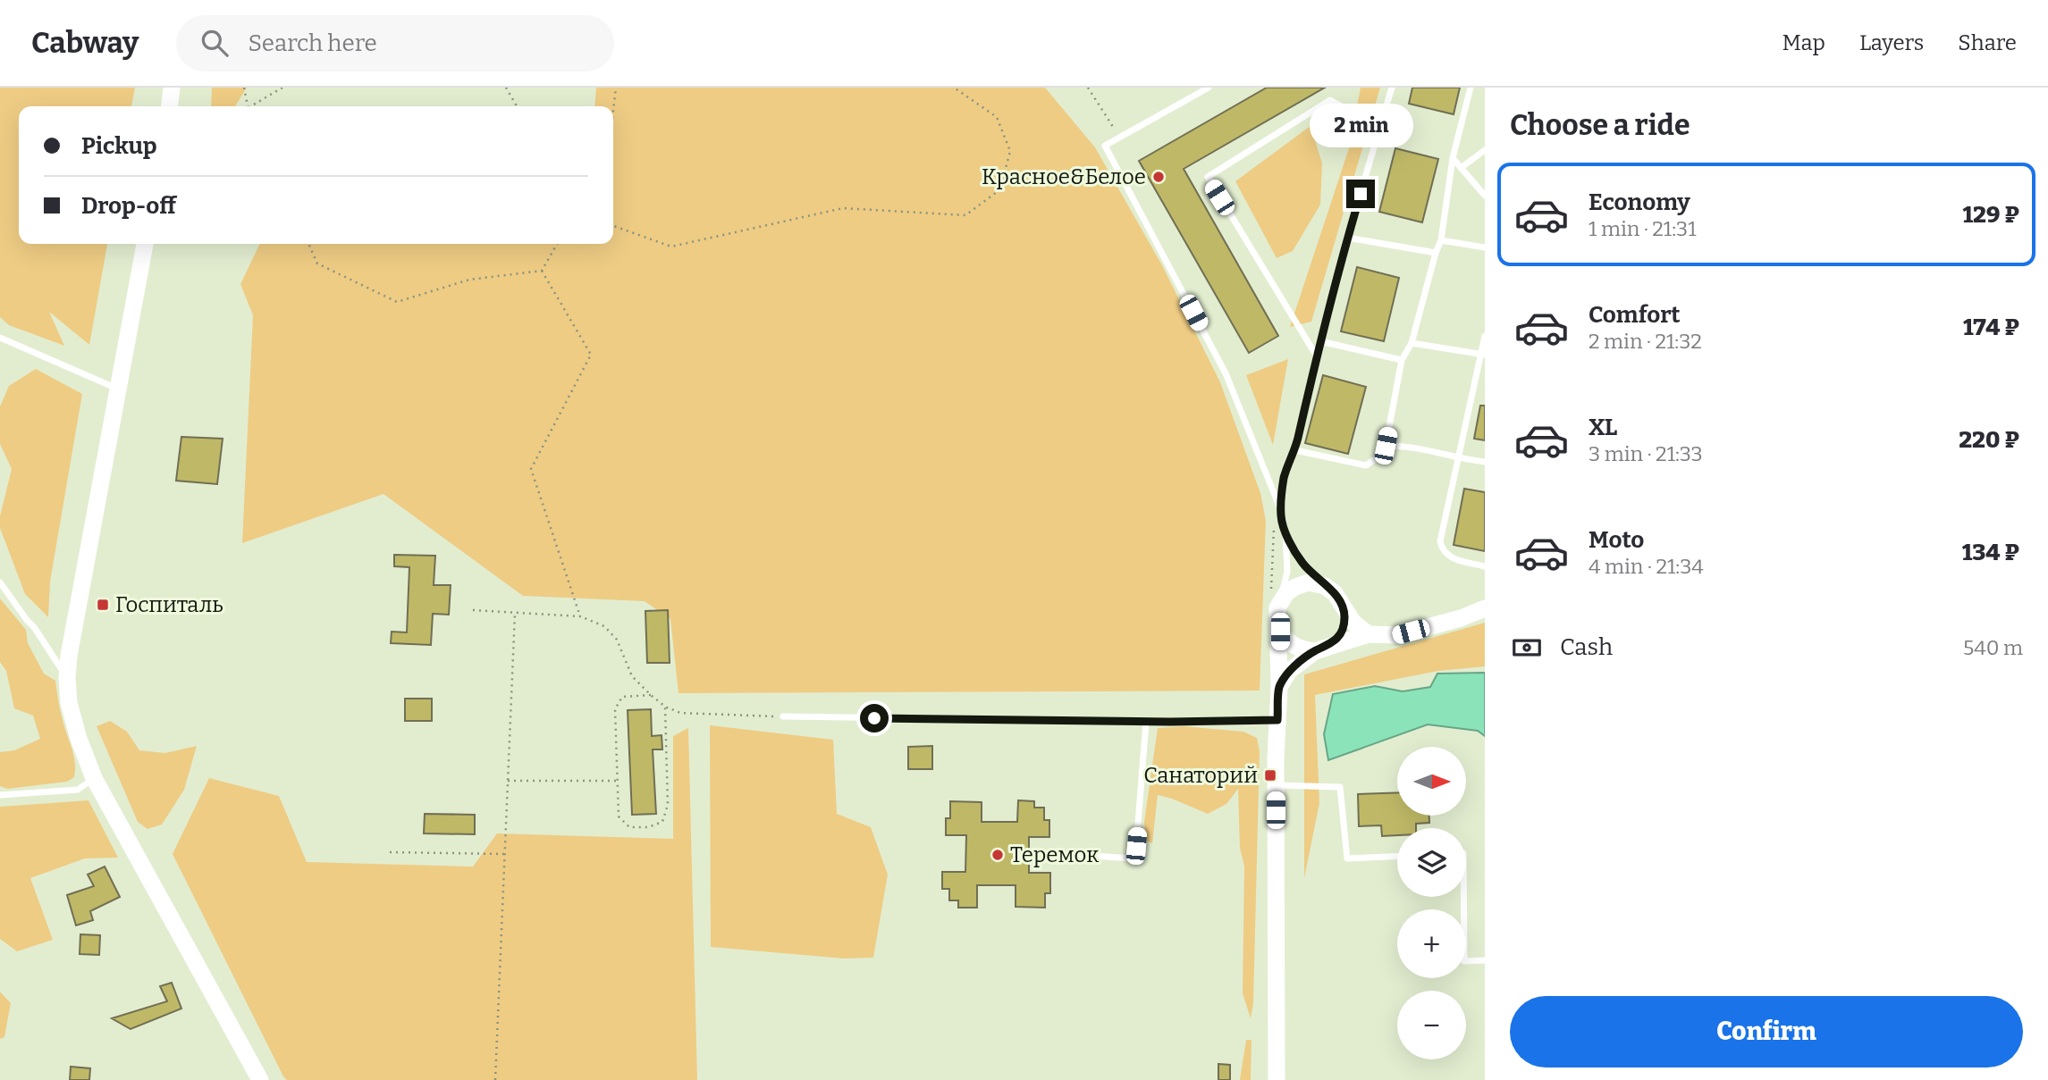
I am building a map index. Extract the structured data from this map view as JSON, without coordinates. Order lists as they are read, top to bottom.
{
  "places": {
    "other": ["Красное&Белое", "Теремок"],
    "transit": ["Госпиталь", "Санаторий"]
  },
  "north": "right",
  "page": {
    "header": "Cabway",
    "search": "Search here",
    "nav": ["Map", "Layers", "Share"],
    "heading": "Choose a ride",
    "bubble": "2 min",
    "banner": ["Pickup", "Drop-off"],
    "list": [
      {
        "name": "Economy",
        "note": "1 min · 21:31",
        "value": "129 ₽"
      },
      {
        "name": "Comfort",
        "note": "2 min · 21:32",
        "value": "174 ₽"
      },
      {
        "name": "XL",
        "note": "3 min · 21:33",
        "value": "220 ₽"
      },
      {
        "name": "Moto",
        "note": "4 min · 21:34",
        "value": "134 ₽"
      }
    ],
    "pay": ["Cash", "540 m"],
    "map_buttons": ["+", "−"],
    "buttons": "Confirm"
  }
}
